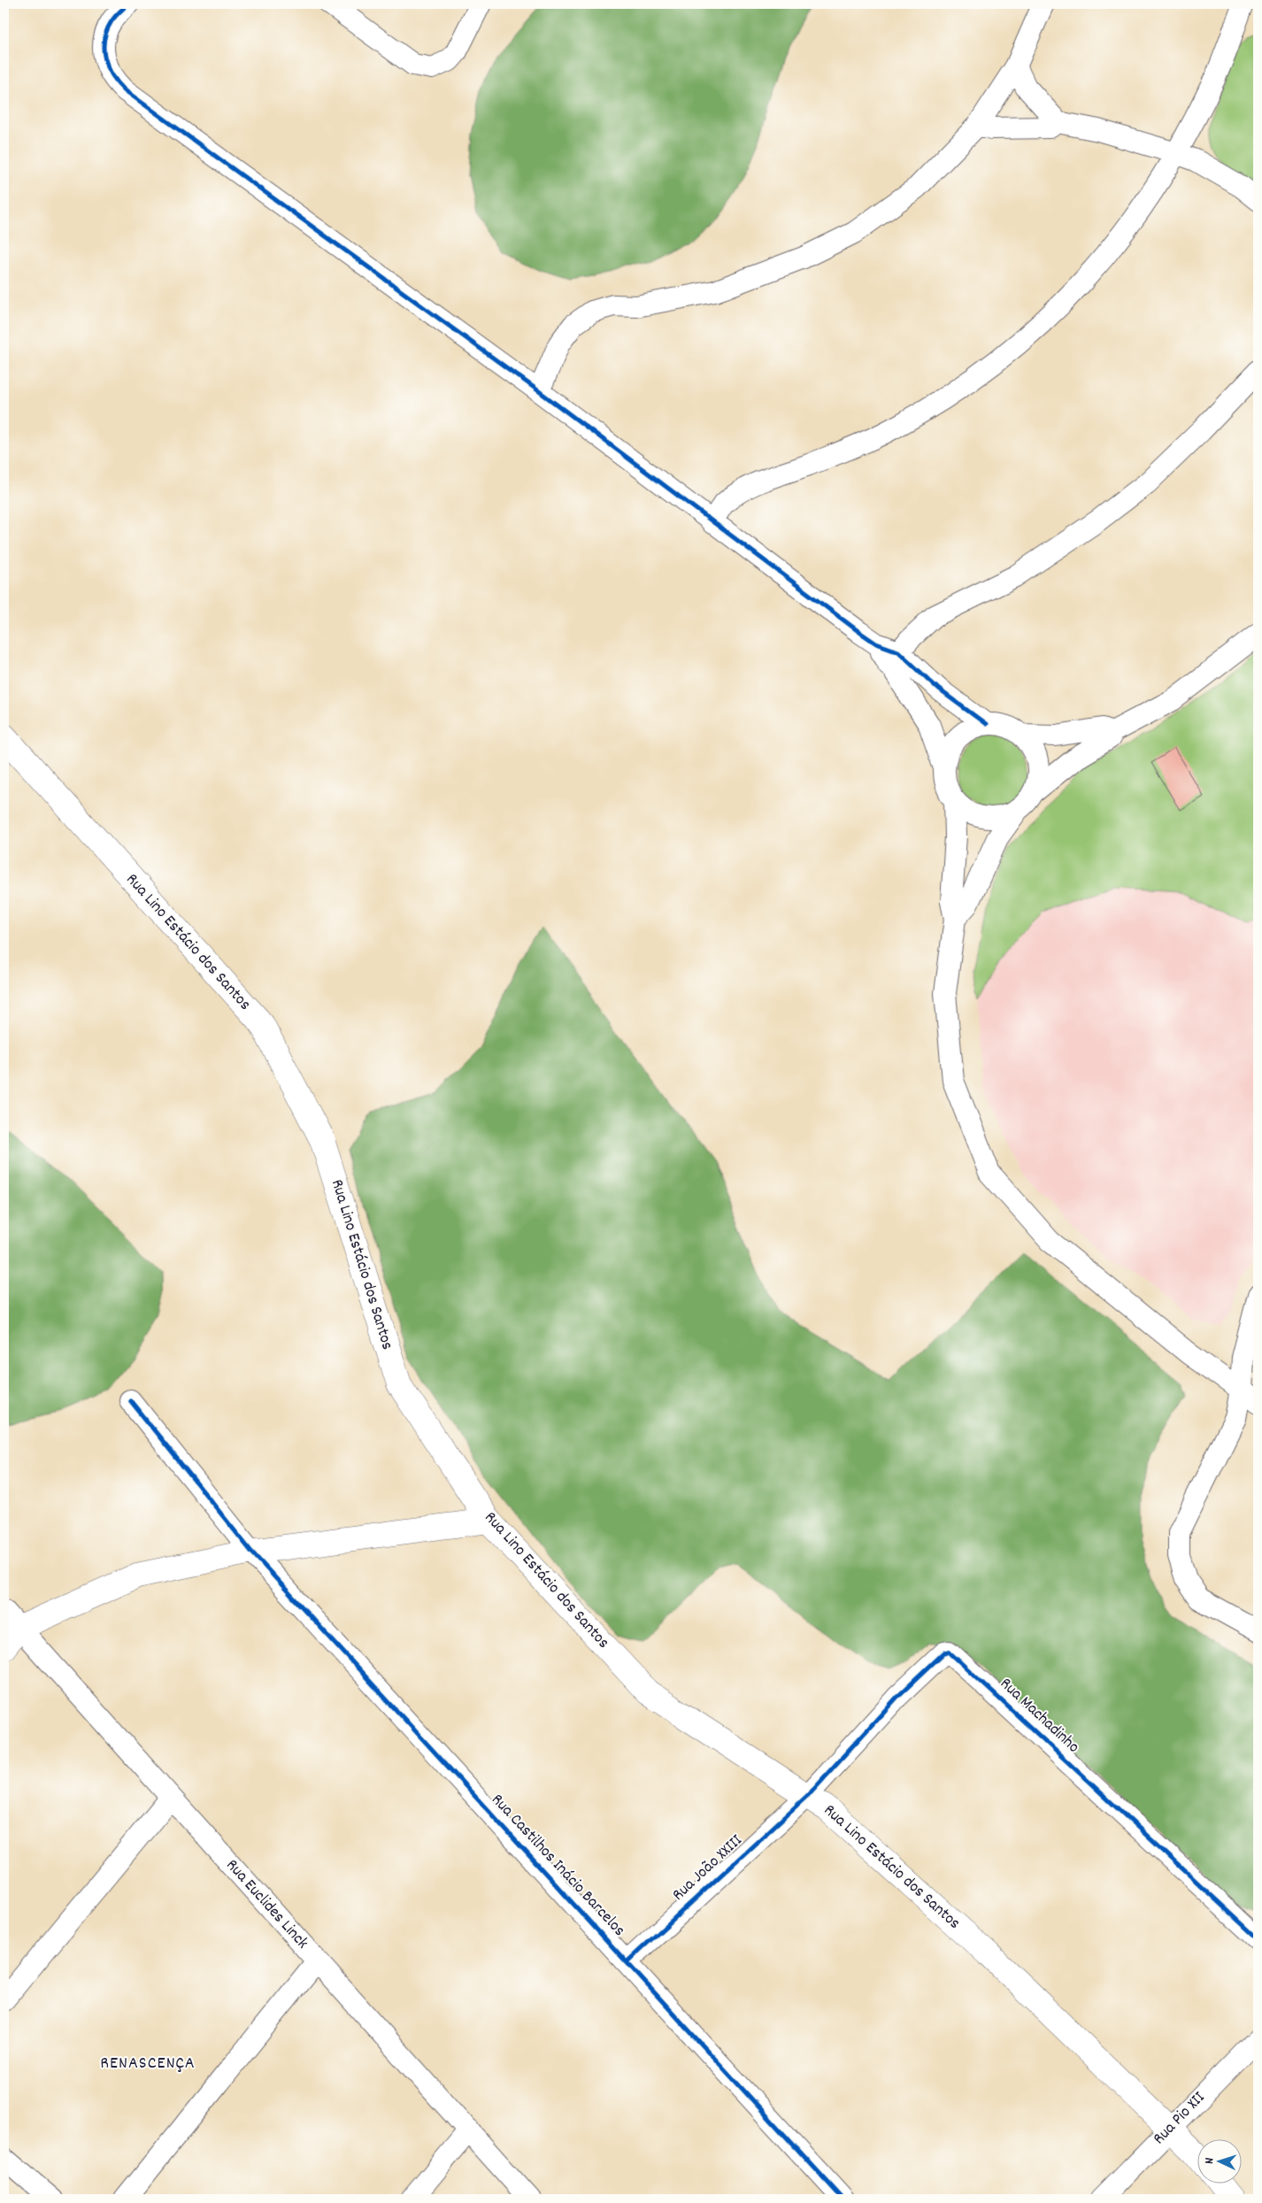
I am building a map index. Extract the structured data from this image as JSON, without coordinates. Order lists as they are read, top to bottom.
{
  "streets": {
    "main road": ["Rua Lino Estácio dos Santos"],
    "street": [
      "Rua Machadinho",
      "Rua Castilhos Inácio Barcelos",
      "Rua João XXIII",
      "Rua Euclides Linck",
      "Rua Pio XII"
    ]
  },
  "crossings": [
    ["Rua Lino Estácio dos Santos", "Rua Machadinho"],
    ["Rua Lino Estácio dos Santos", "Rua João XXIII"],
    ["Rua Lino Estácio dos Santos", "Rua Pio XII"],
    ["Rua Machadinho", "Rua João XXIII"],
    ["Rua Castilhos Inácio Barcelos", "Rua João XXIII"]
  ],
  "districts": ["RENASCENÇA"],
  "north": "left"
}
